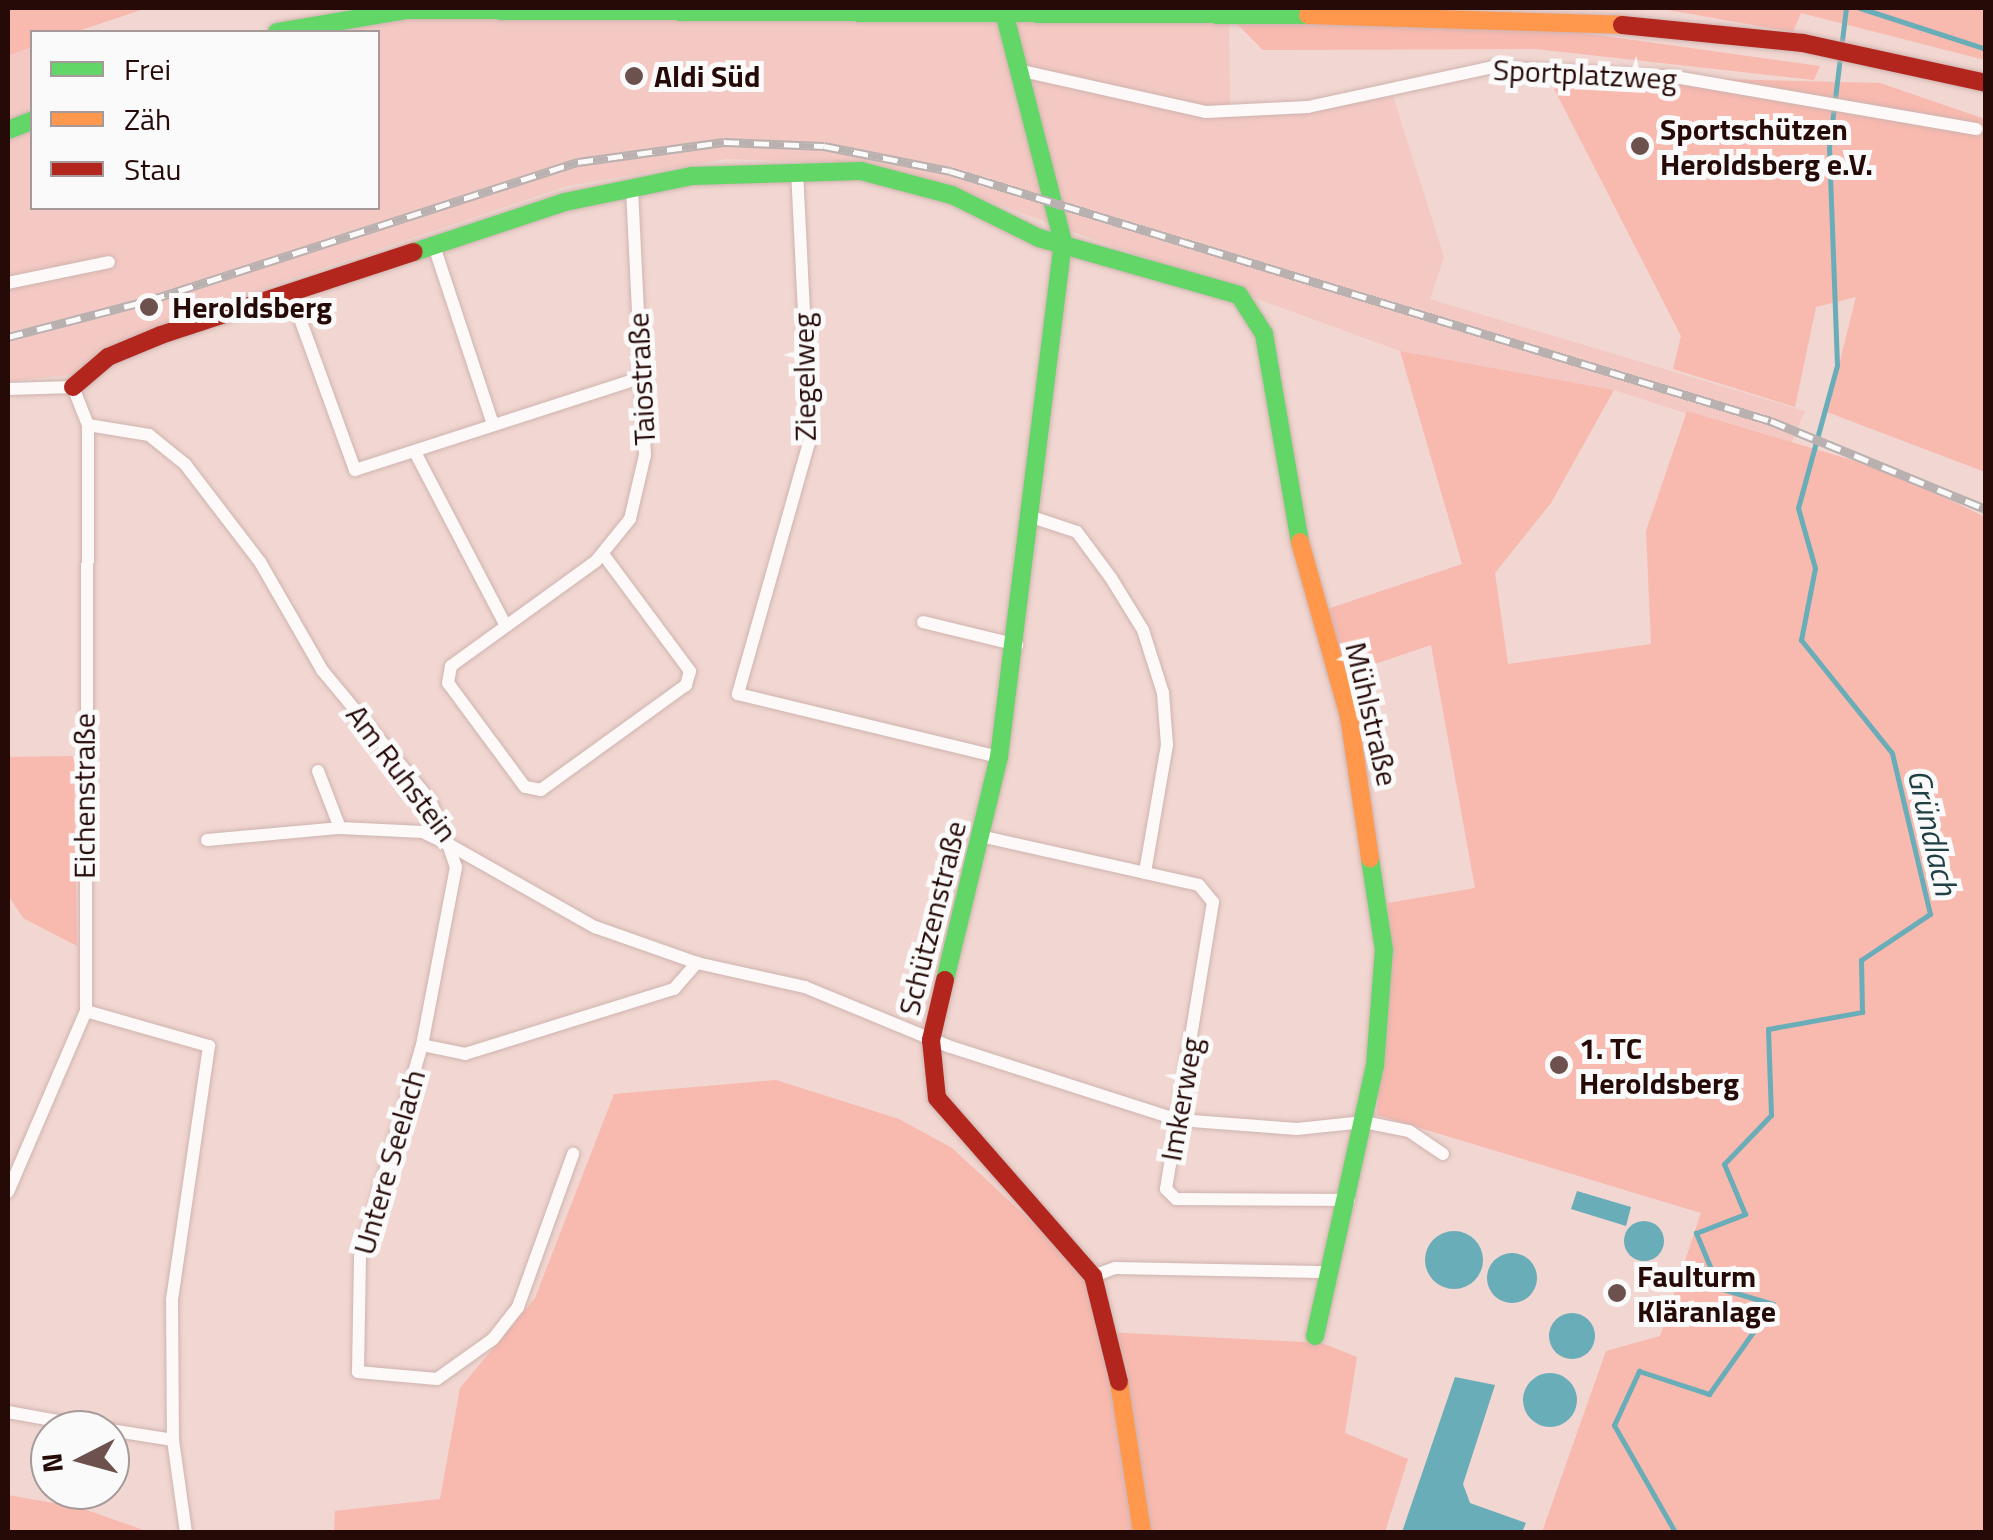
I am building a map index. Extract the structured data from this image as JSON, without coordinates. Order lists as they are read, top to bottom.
{
  "streets": {
    "street": [
      "Sportplatzweg",
      "Ziegelweg",
      "Taiostraße",
      "Mühlstraße",
      "Am Ruhstein",
      "Eichenstraße",
      "Schützenstraße",
      "Imkerweg",
      "Untere Seelach"
    ]
  },
  "crossings": [
    ["Sportplatzweg", "Schützenstraße"],
    ["Ziegelweg", "Mühlstraße"],
    ["Ziegelweg", "Schützenstraße"],
    ["Taiostraße", "Mühlstraße"],
    ["Mühlstraße", "Am Ruhstein"],
    ["Mühlstraße", "Eichenstraße"],
    ["Mühlstraße", "Schützenstraße"],
    ["Mühlstraße", "Imkerweg"],
    ["Am Ruhstein", "Eichenstraße"],
    ["Am Ruhstein", "Schützenstraße"],
    ["Am Ruhstein", "Imkerweg"],
    ["Am Ruhstein", "Untere Seelach"],
    ["Schützenstraße", "Imkerweg"]
  ],
  "water": ["Gründlach"],
  "places": [
    "Aldi Süd",
    "Sportschützen Heroldsberg e.V.",
    "Heroldsberg",
    "1. TC Heroldsberg",
    "Faulturm Kläranlage"
  ],
  "legend": ["Frei", "Zäh", "Stau"],
  "north": "left"
}
